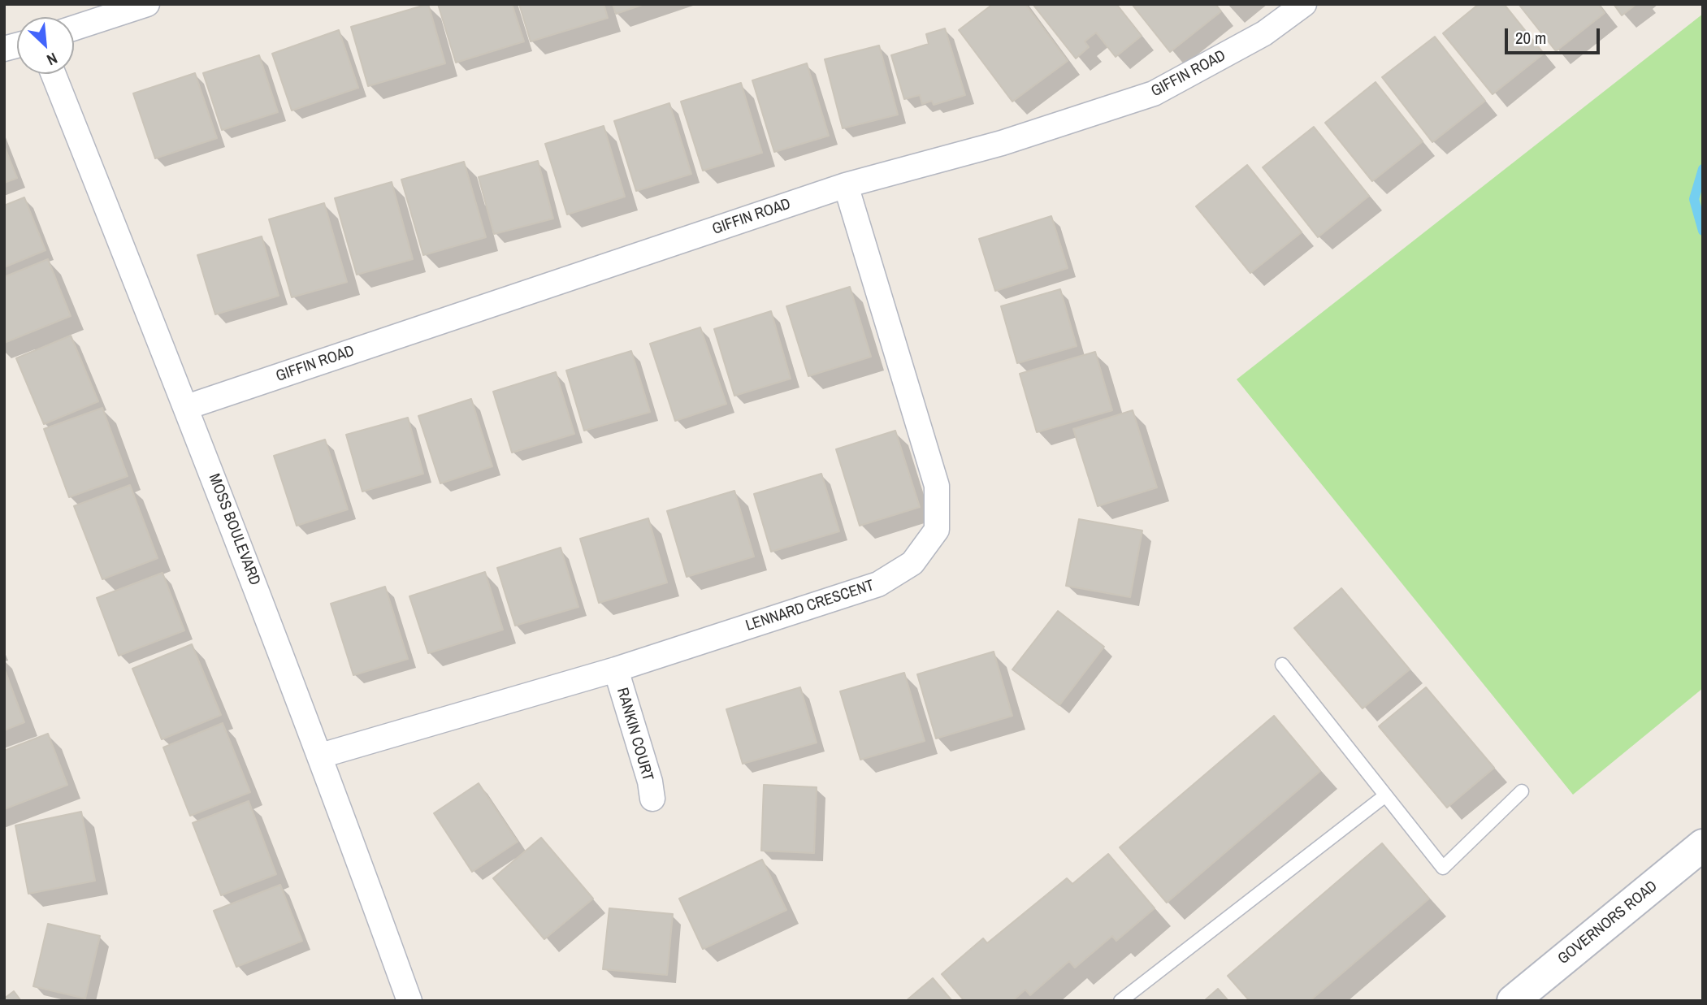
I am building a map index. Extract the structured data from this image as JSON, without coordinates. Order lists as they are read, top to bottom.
{
  "streets": {
    "main road": ["GOVERNORS ROAD"],
    "street": [
      "GIFFIN ROAD",
      "MOSS BOULEVARD",
      "LENNARD CRESCENT",
      "RANKIN COURT"
    ]
  },
  "crossings": [
    ["GIFFIN ROAD", "MOSS BOULEVARD"],
    ["GIFFIN ROAD", "LENNARD CRESCENT"],
    ["MOSS BOULEVARD", "LENNARD CRESCENT"],
    ["LENNARD CRESCENT", "RANKIN COURT"]
  ],
  "scale_bar": "20 m",
  "north": "bottom right"
}
